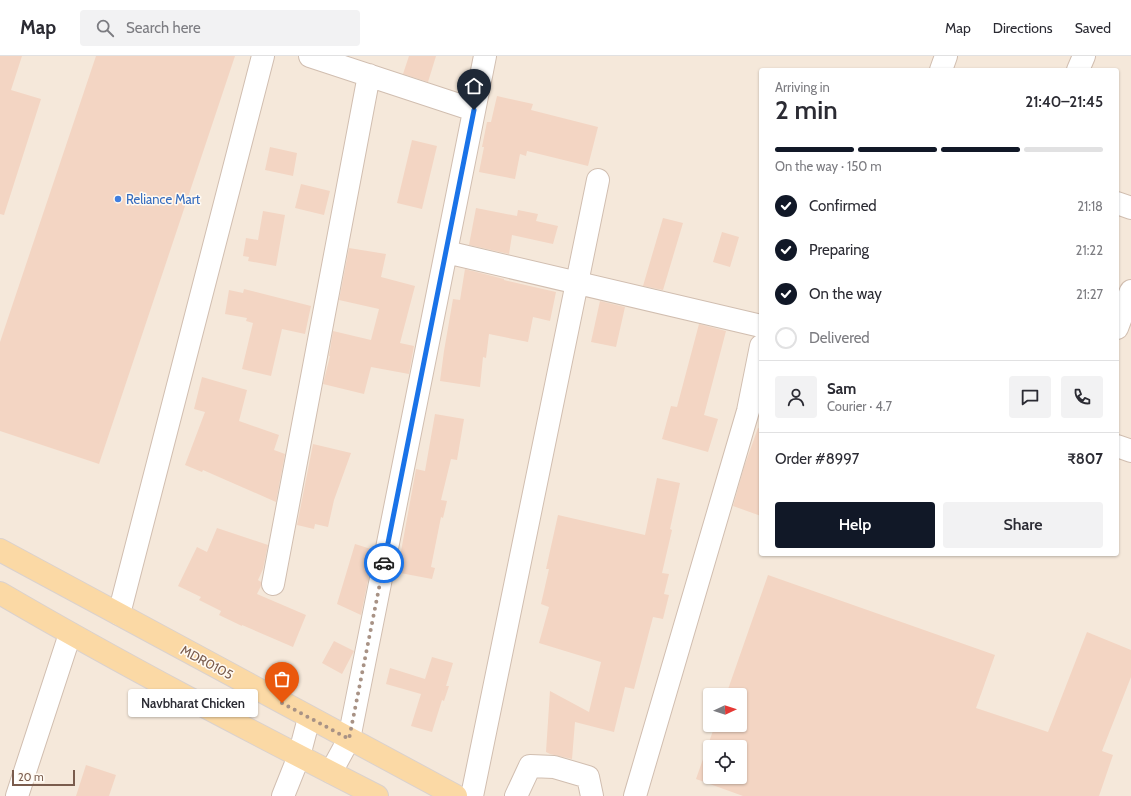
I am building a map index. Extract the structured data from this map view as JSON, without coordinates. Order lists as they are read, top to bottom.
{
  "streets": {
    "main road": ["MDR0105"]
  },
  "places": ["Reliance Mart", "Navbharat Chicken"],
  "scale_bar": "20 m",
  "north": "right",
  "page": {
    "header": "Map",
    "search": "Search here",
    "nav": ["Map", "Directions", "Saved"],
    "heading": ["2 min", "Arriving in", "21:40–21:45"],
    "panel": [
      "Sam",
      "Courier · 4.7",
      "Order #8997",
      "₹807"
    ],
    "bar": "On the way · 150 m",
    "list": [
      ["Confirmed", "21:18"],
      ["Preparing", "21:22"],
      ["On the way", "21:27"],
      "Delivered"
    ],
    "buttons": ["Help", "Share"],
    "bubble": "Navbharat Chicken",
    "scale": "20 m"
  }
}
